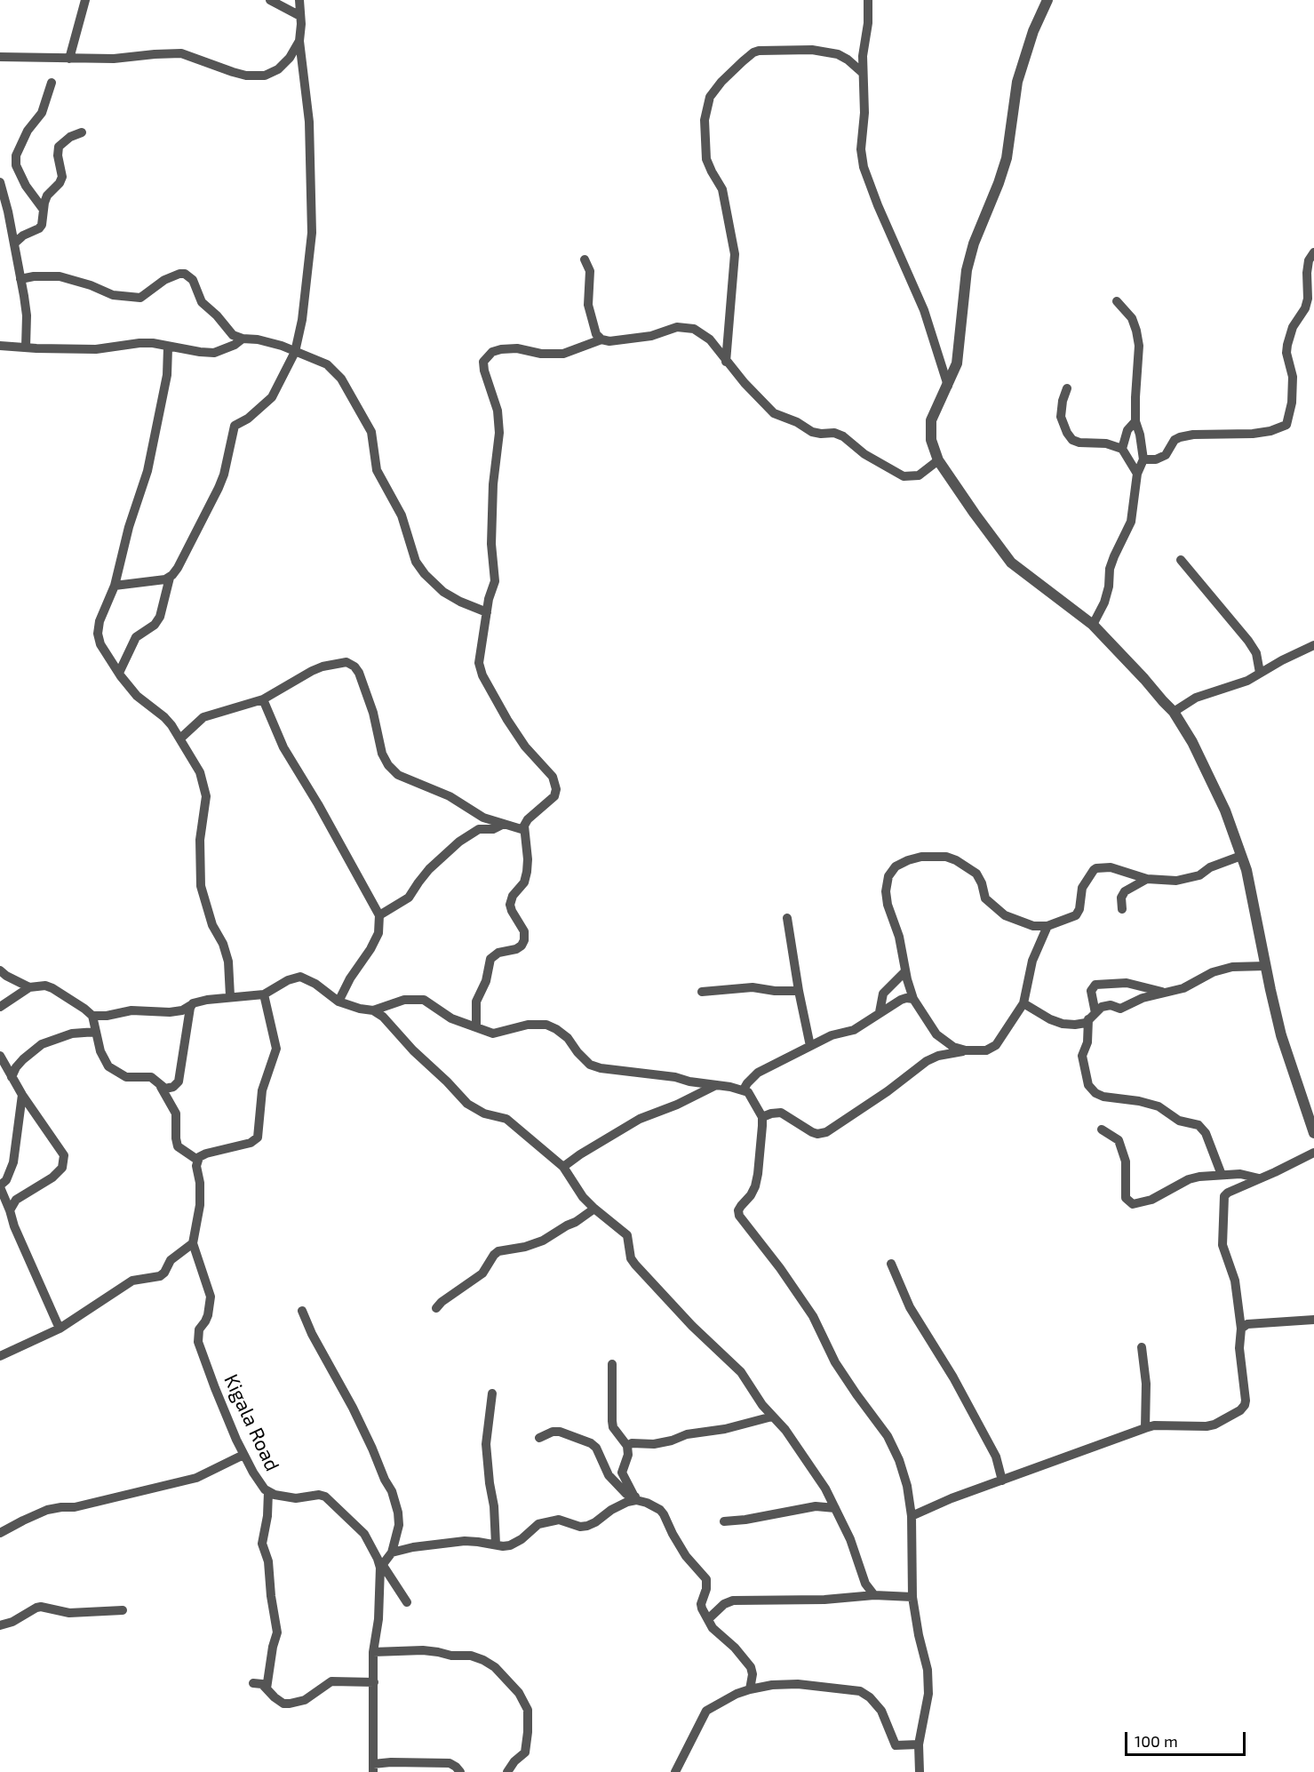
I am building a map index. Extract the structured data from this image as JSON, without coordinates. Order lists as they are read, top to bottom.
{
  "streets": {
    "street": ["Kigala Road"]
  },
  "scale_bar": "100 m"
}
